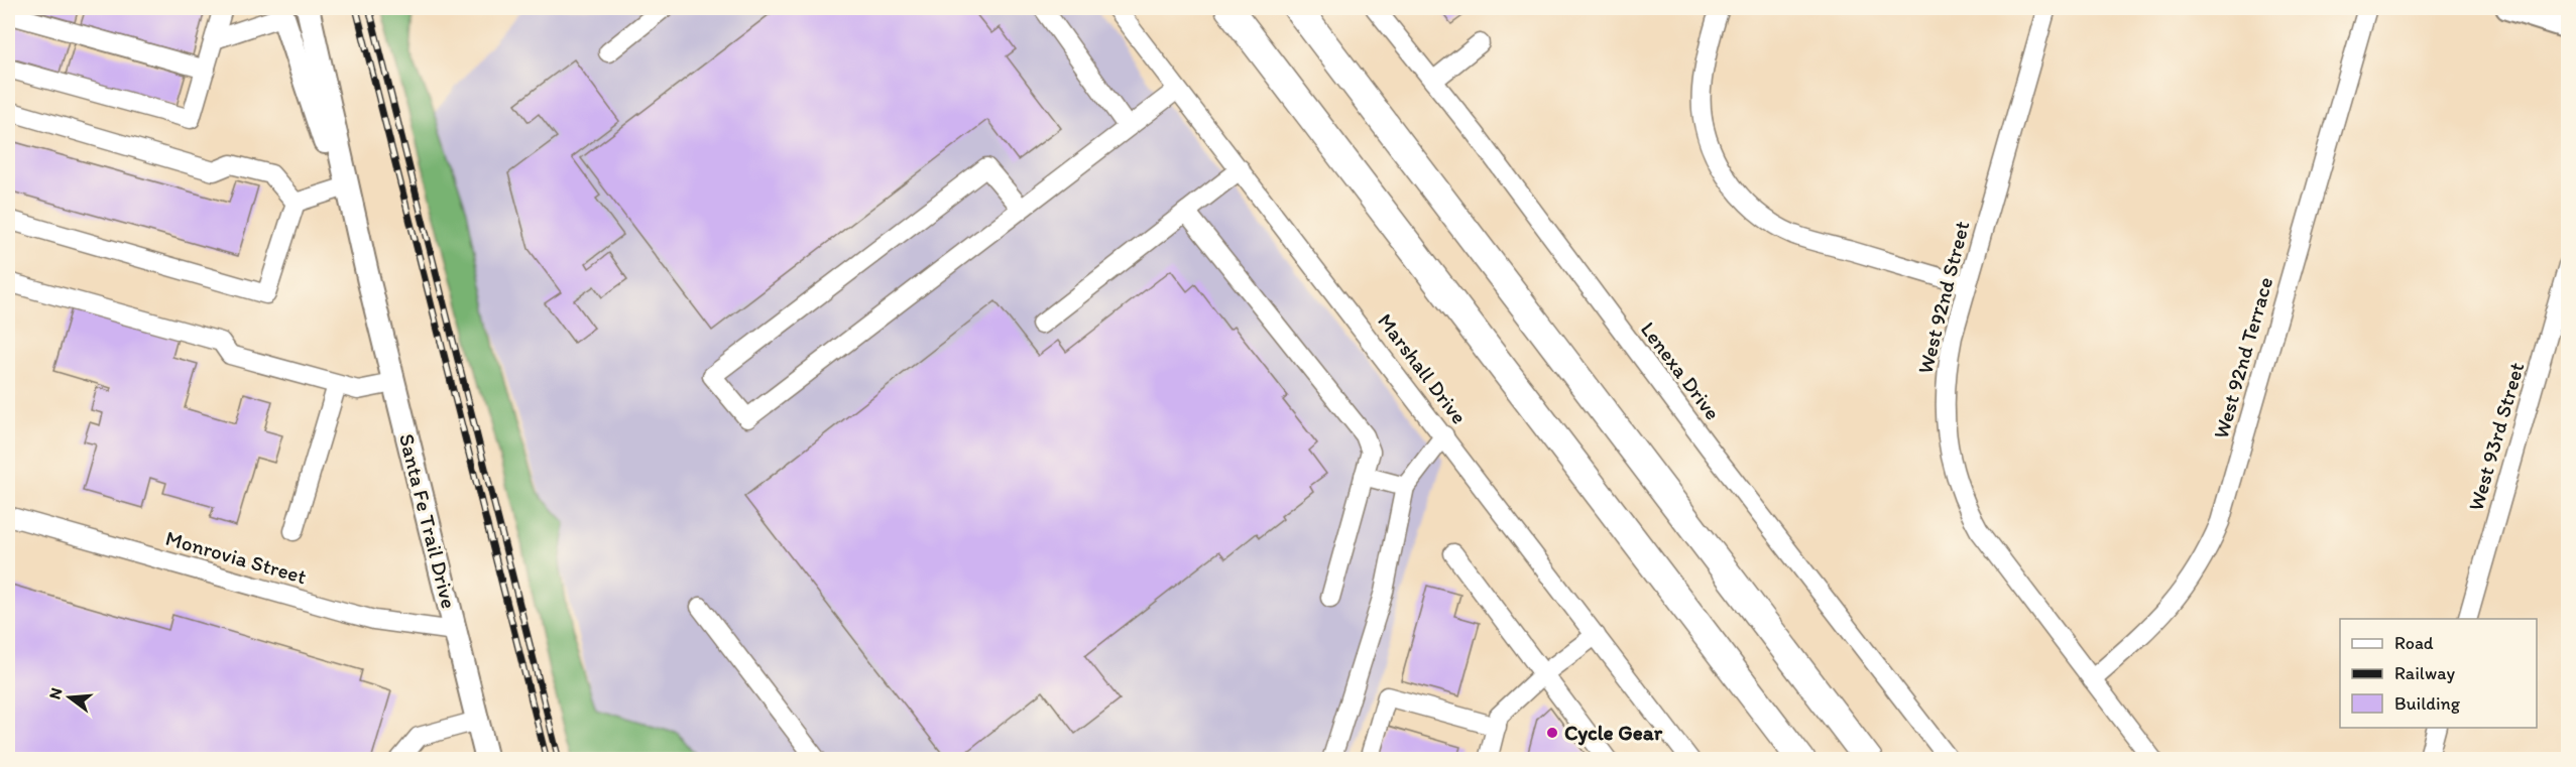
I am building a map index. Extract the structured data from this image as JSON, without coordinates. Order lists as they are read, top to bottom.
{
  "streets": {
    "main road": ["Santa Fe Trail Drive"],
    "street": [
      "West 92nd Street",
      "West 92nd Terrace",
      "Marshall Drive",
      "Lenexa Drive",
      "West 93rd Street",
      "Monrovia Street"
    ]
  },
  "crossings": [
    ["West 92nd Street", "West 92nd Terrace"],
    ["Santa Fe Trail Drive", "Monrovia Street"]
  ],
  "places": ["Cycle Gear"],
  "legend": ["Road", "Railway", "Building"],
  "north": "left"
}
